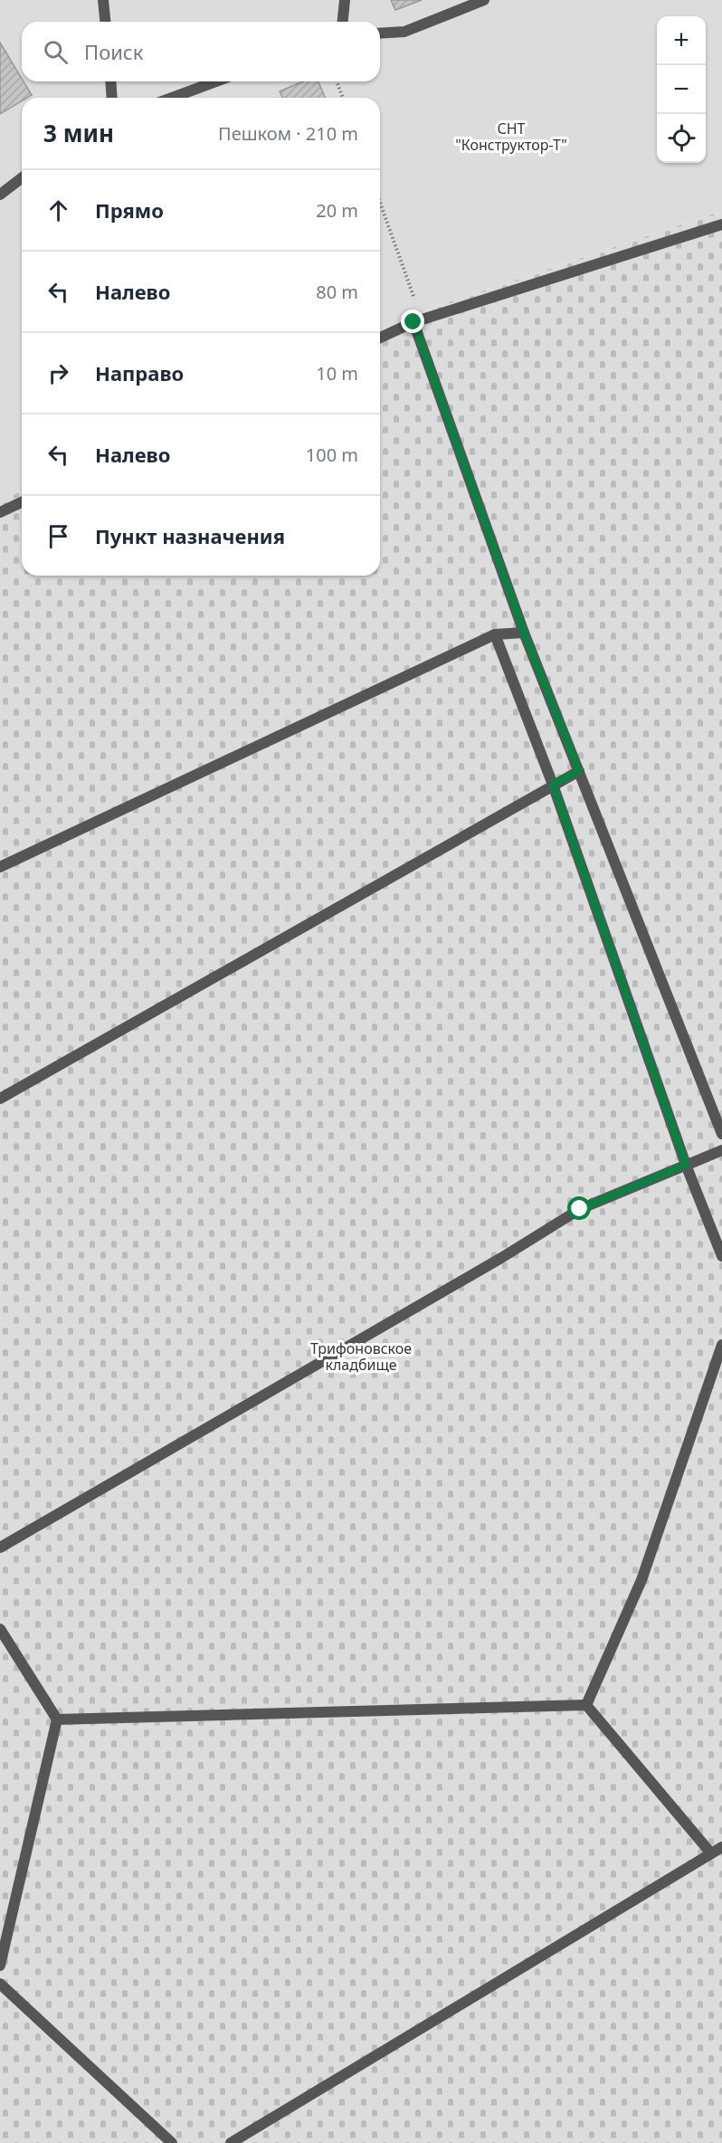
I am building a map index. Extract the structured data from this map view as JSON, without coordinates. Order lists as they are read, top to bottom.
{
  "parks": ["СНТ \"Конструктор-Т\"", "Трифоновское кладбище"],
  "page": {
    "map_buttons": ["+", "−"],
    "search": "Поиск",
    "heading": ["3 мин", "Пешком · 210 m"],
    "list": [
      ["Прямо", "20 m"],
      ["Налево", "80 m"],
      ["Направо", "10 m"],
      ["Налево", "100 m"],
      "Пункт назначения"
    ]
  }
}
